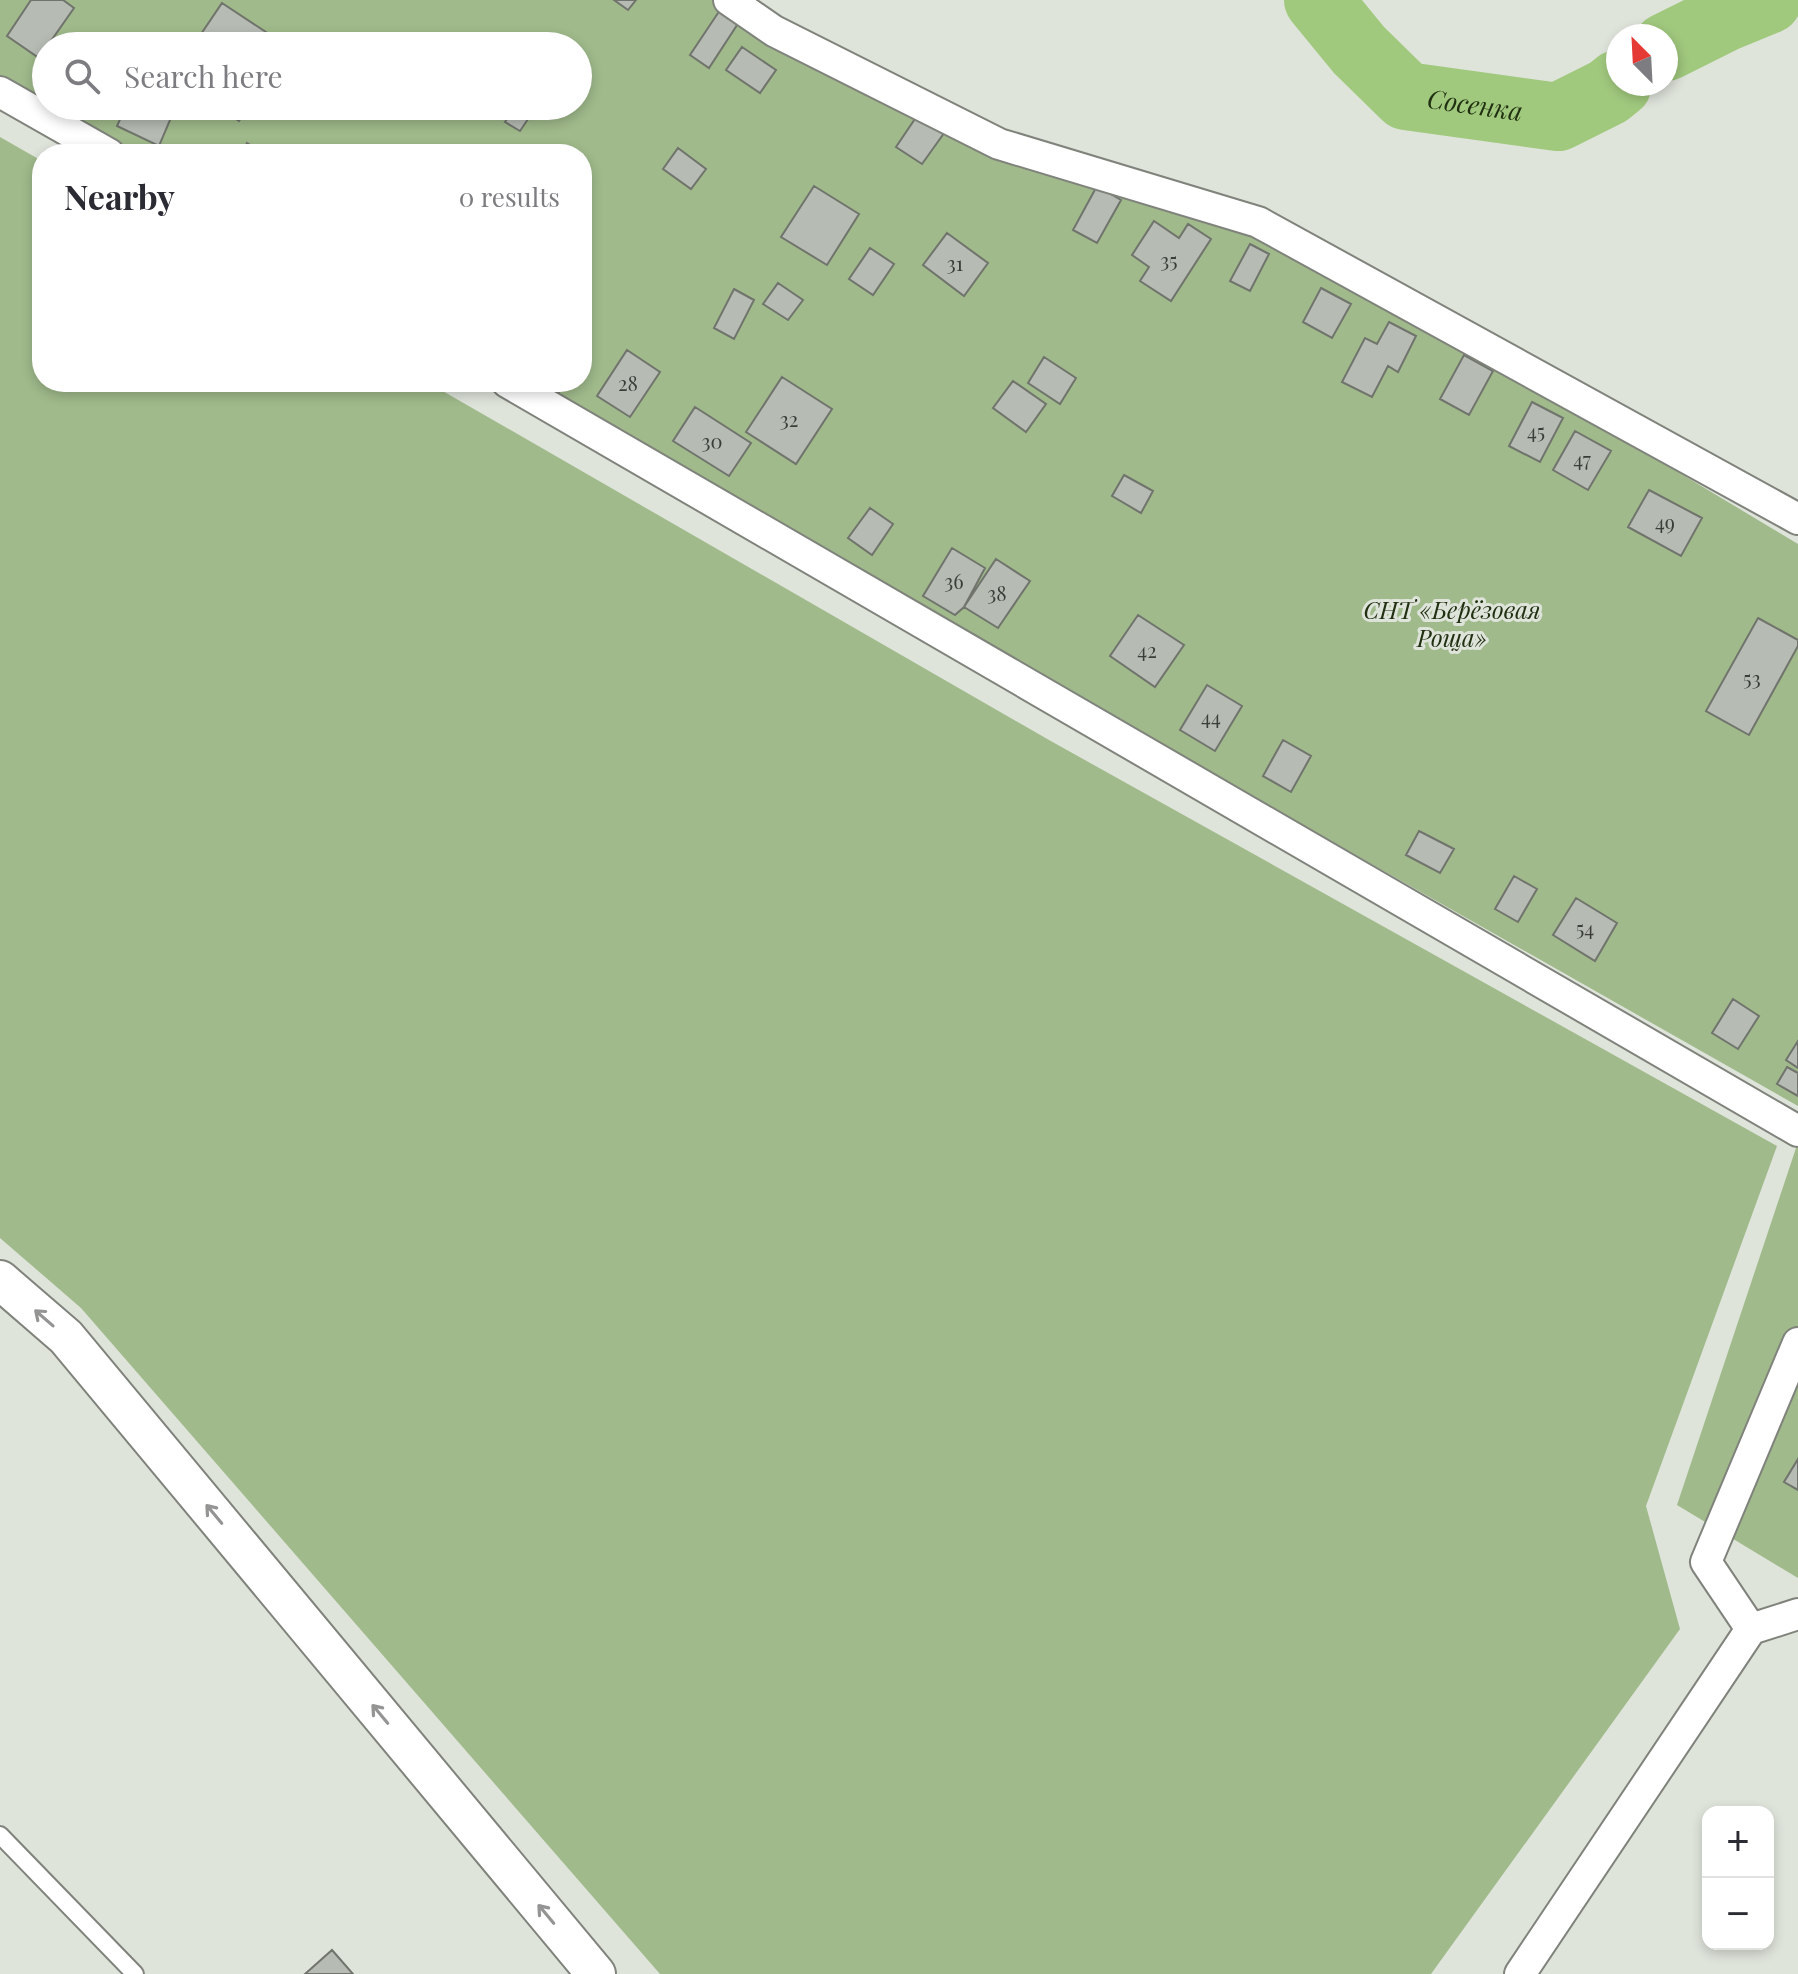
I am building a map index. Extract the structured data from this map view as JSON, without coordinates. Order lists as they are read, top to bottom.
{
  "water": ["Сосенка"],
  "parks": ["СНТ «Берёзовая Роща»"],
  "house_numbers": [
    "35",
    "31",
    "28",
    "32",
    "45",
    "30",
    "47",
    "49",
    "36",
    "38",
    "42",
    "53",
    "44",
    "54"
  ],
  "north": "top left",
  "page": {
    "search": "Search here",
    "heading": ["Nearby", "0 results"],
    "map_buttons": ["+", "−"]
  }
}
